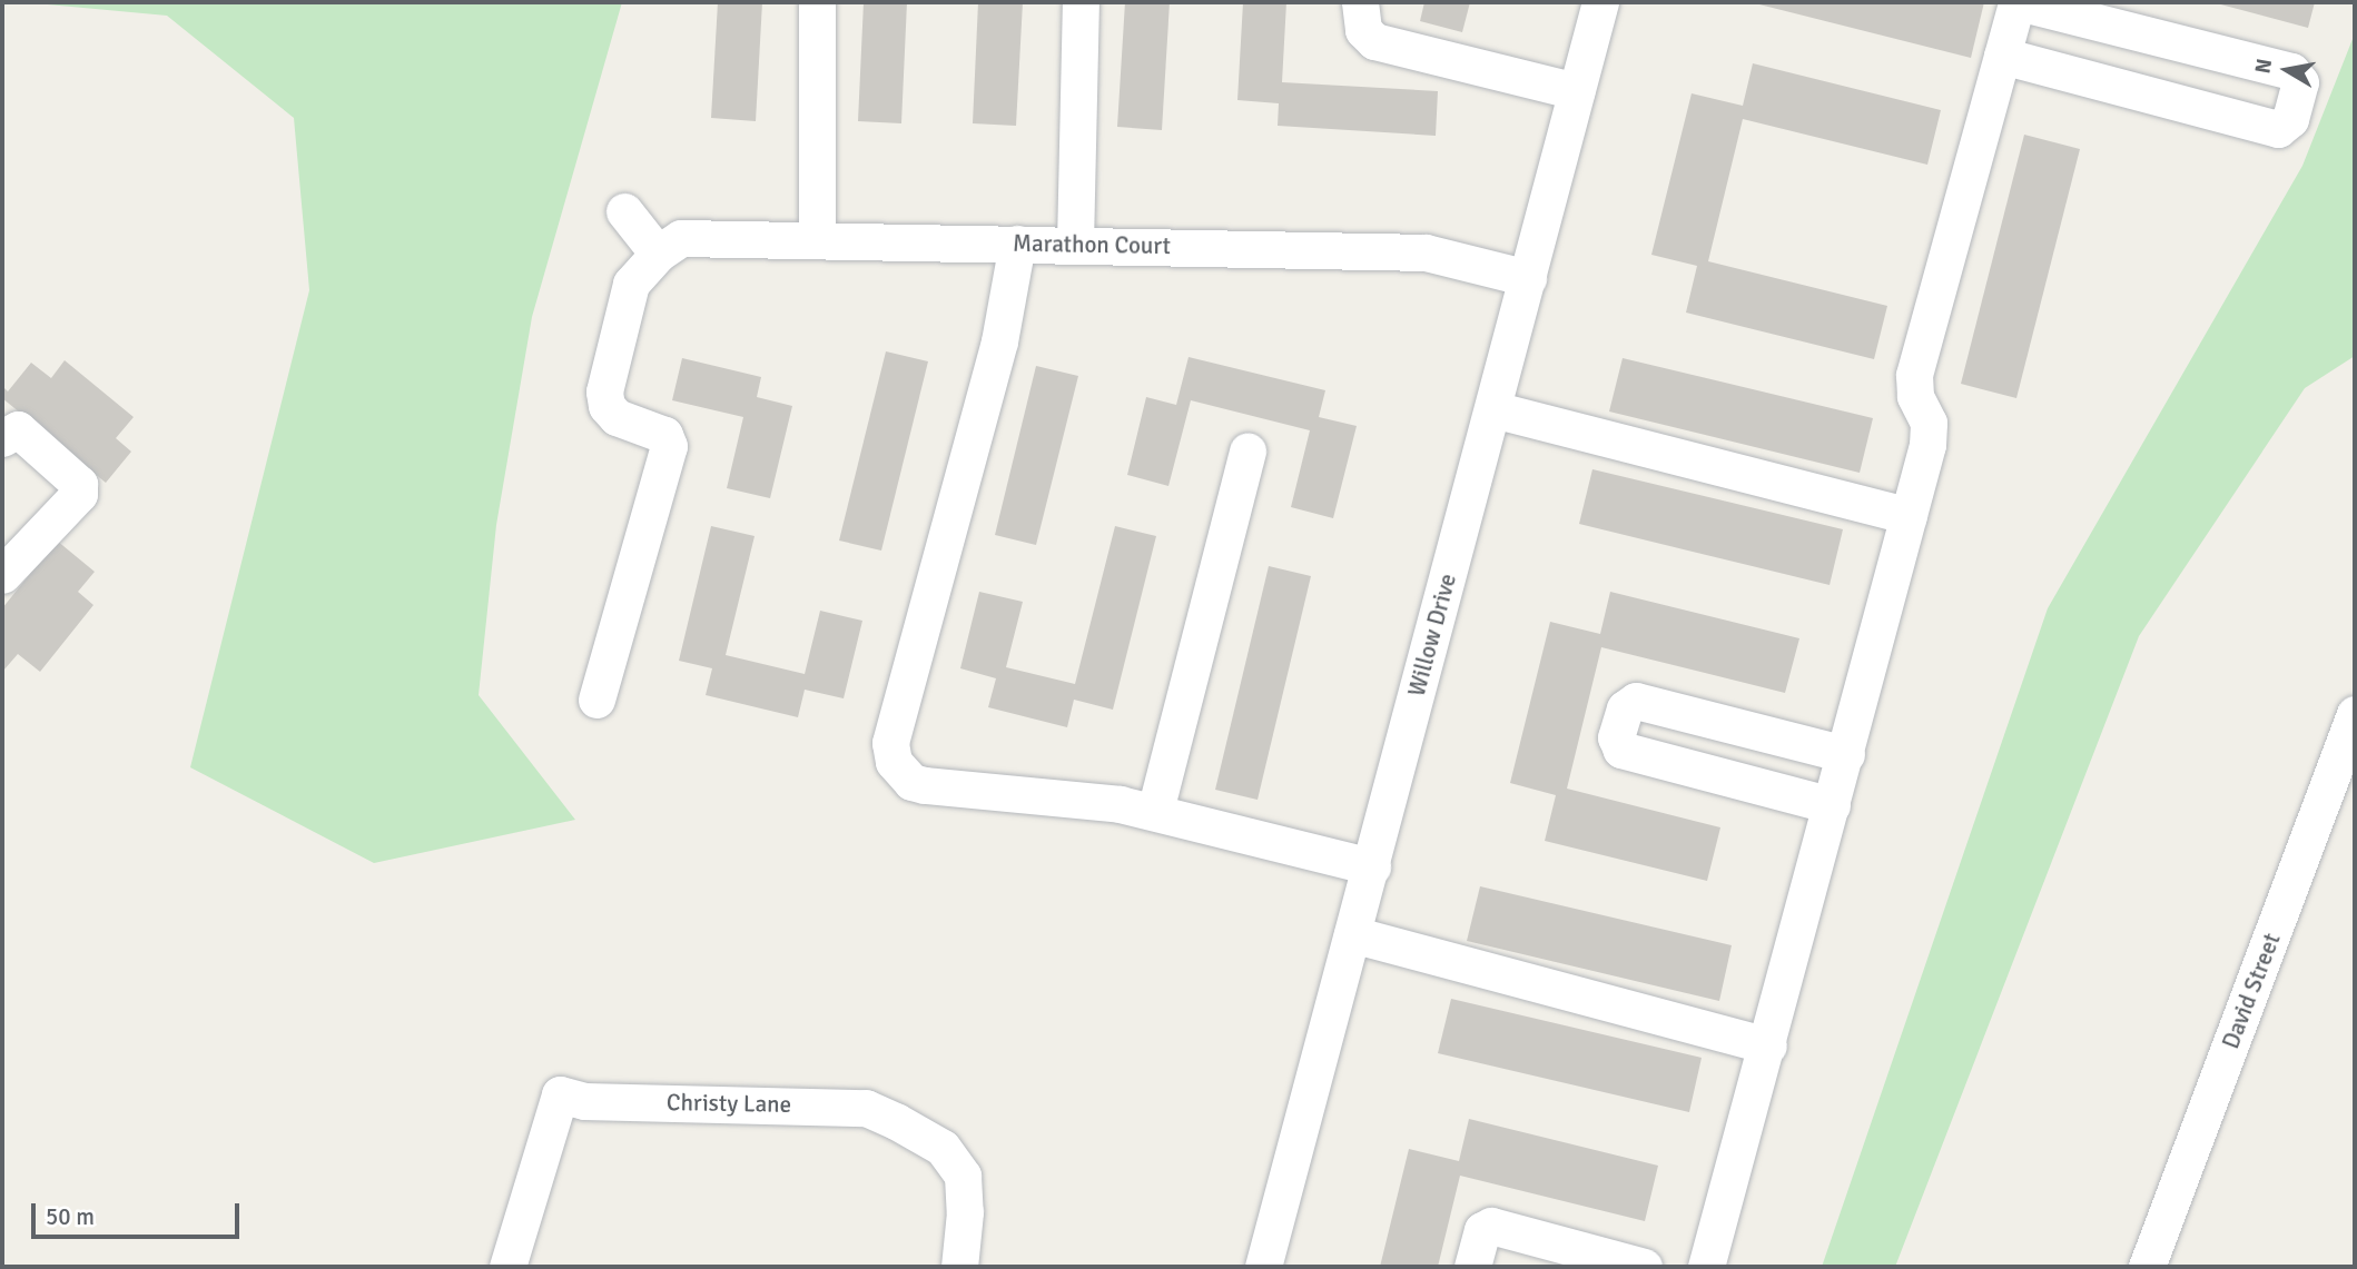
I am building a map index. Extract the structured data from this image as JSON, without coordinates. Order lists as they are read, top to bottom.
{
  "streets": {
    "street": [
      "Marathon Court",
      "Willow Drive",
      "David Street",
      "Christy Lane"
    ]
  },
  "crossings": [
    ["Marathon Court", "Willow Drive"]
  ],
  "scale_bar": "50 m",
  "north": "left"
}
